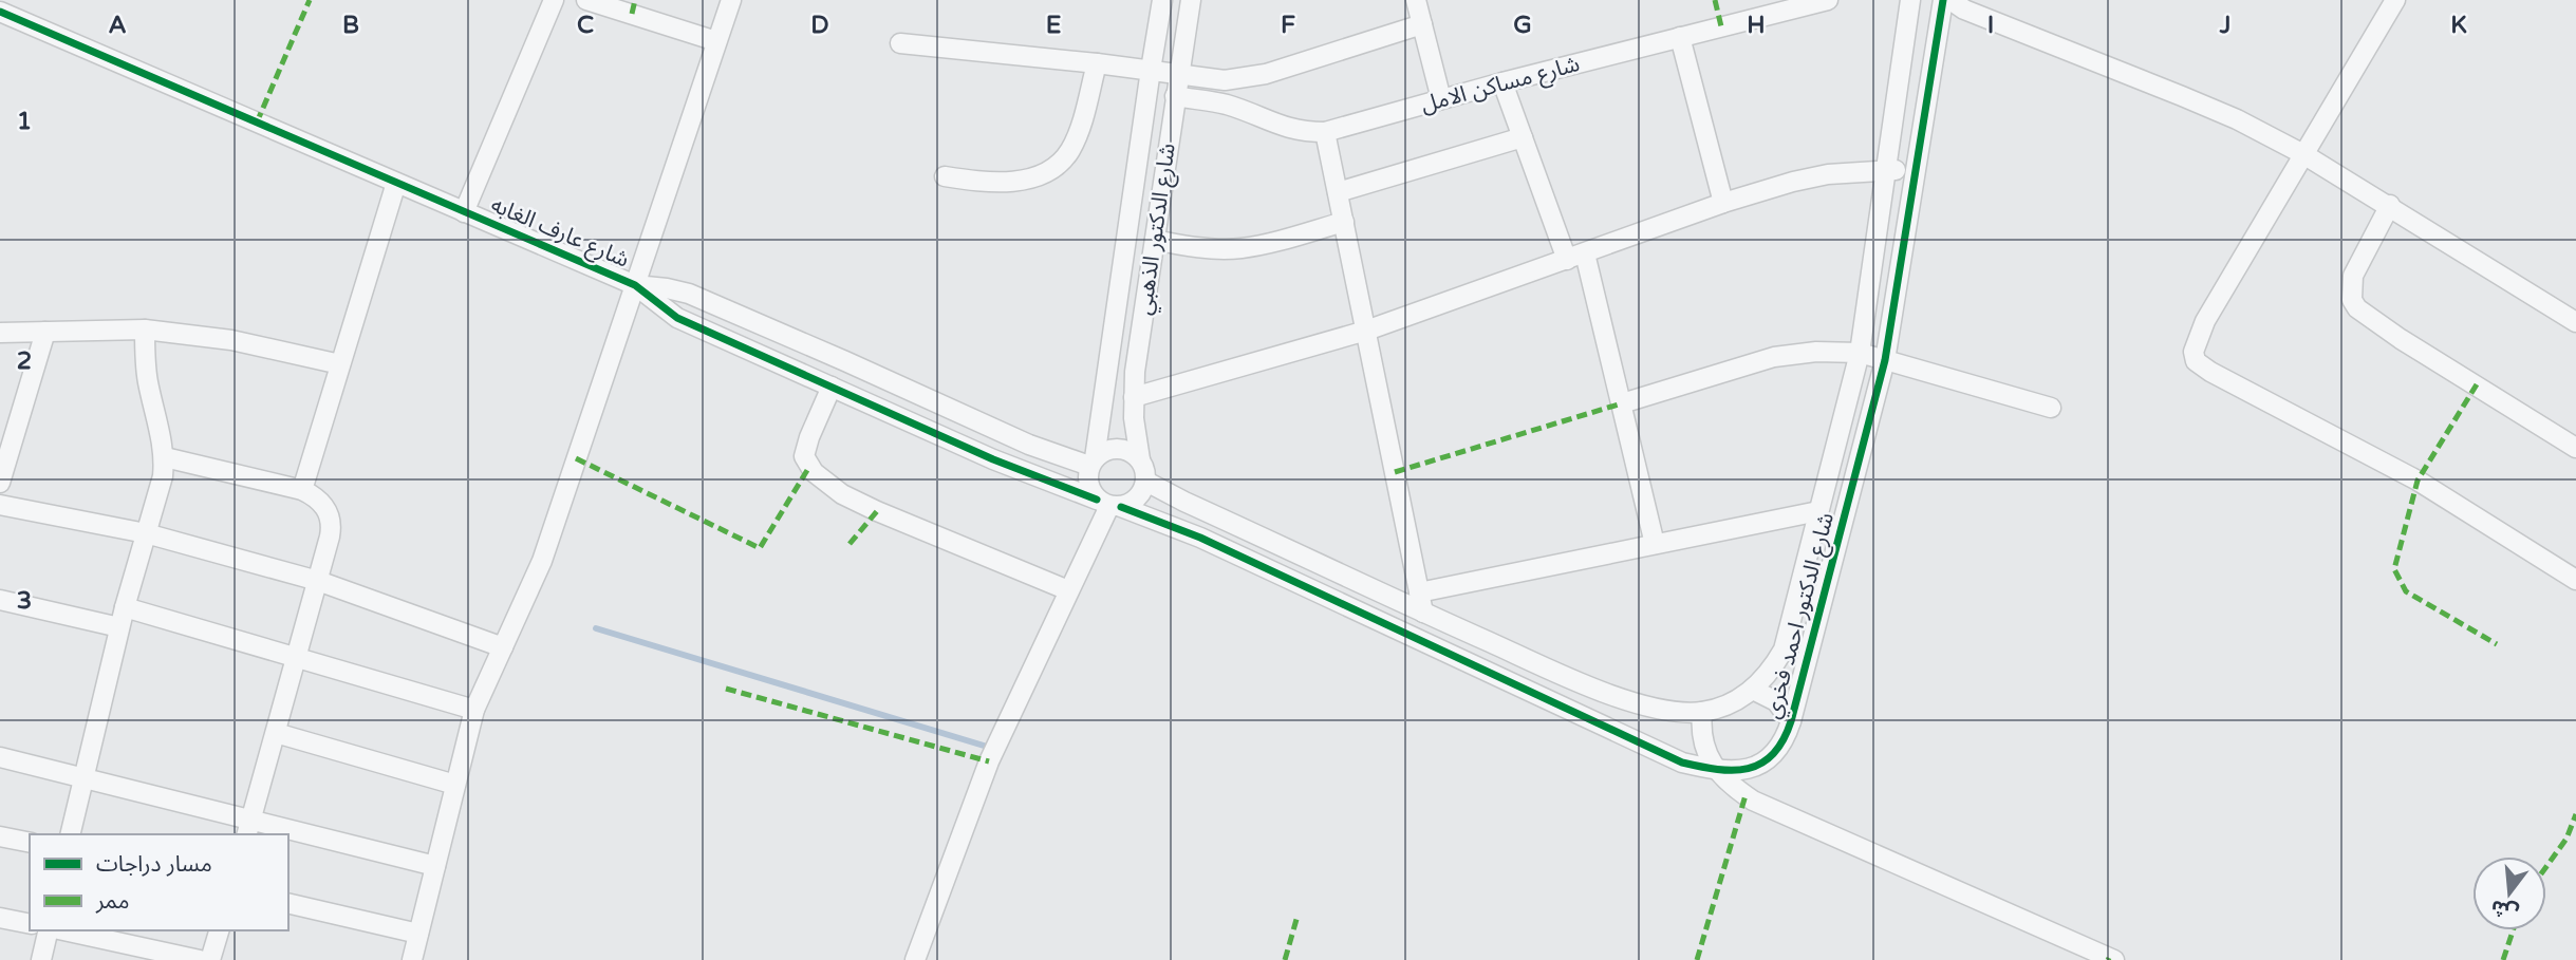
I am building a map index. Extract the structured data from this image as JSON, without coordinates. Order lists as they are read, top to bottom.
{
  "streets": {
    "street": [
      "شارع مساكن الامل",
      "شارع الدكتور الذهبي",
      "شارع عارف الغابه",
      "شارع الدكتور احمد فخري"
    ]
  },
  "crossings": [
    ["شارع مساكن الامل", "شارع الدكتور الذهبي"],
    ["شارع الدكتور الذهبي", "شارع عارف الغابه"],
    ["شارع الدكتور الذهبي", "شارع الدكتور احمد فخري"],
    ["شارع عارف الغابه", "شارع الدكتور احمد فخري"]
  ],
  "legend": ["مسار دراجات", "ممر"],
  "north": "bottom",
  "grid": {
    "columns": [
      "A",
      "B",
      "C",
      "D",
      "E",
      "F",
      "G",
      "H",
      "I",
      "J",
      "K"
    ],
    "rows": ["1", "2", "3"]
  }
}
